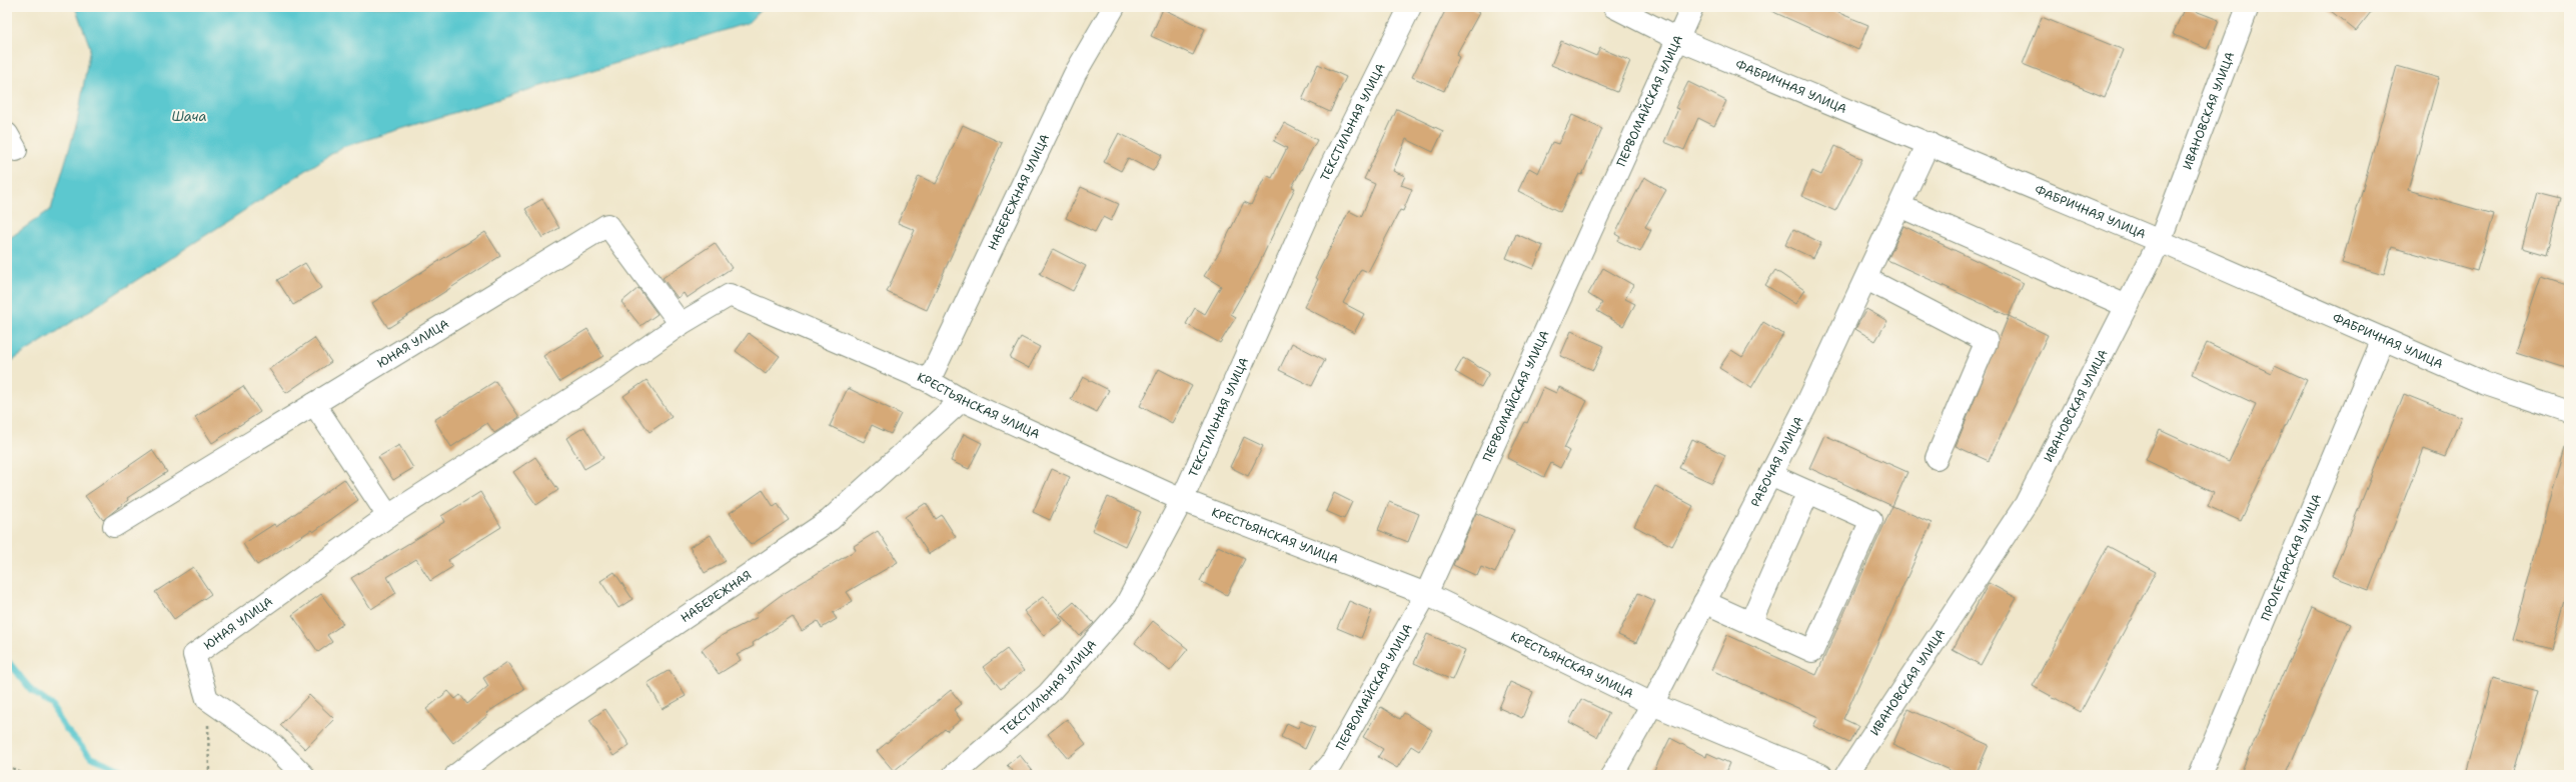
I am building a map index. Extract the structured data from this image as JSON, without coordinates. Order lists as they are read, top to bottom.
{
  "streets": {
    "street": [
      "ФАБРИЧНАЯ УЛИЦА",
      "ПЕРВОМАЙСКАЯ УЛИЦА",
      "ИВАНОВСКАЯ УЛИЦА",
      "ТЕКСТИЛЬНАЯ УЛИЦА",
      "НАБЕРЕЖНАЯ УЛИЦА",
      "ЮНАЯ УЛИЦА",
      "КРЕСТЬЯНСКАЯ УЛИЦА",
      "РАБОЧАЯ УЛИЦА",
      "ПРОЛЕТАРСКАЯ УЛИЦА",
      "НАБЕРЕЖНАЯ"
    ]
  },
  "crossings": [
    ["ФАБРИЧНАЯ УЛИЦА", "ПЕРВОМАЙСКАЯ УЛИЦА"],
    ["ФАБРИЧНАЯ УЛИЦА", "ИВАНОВСКАЯ УЛИЦА"],
    ["ФАБРИЧНАЯ УЛИЦА", "РАБОЧАЯ УЛИЦА"],
    ["ФАБРИЧНАЯ УЛИЦА", "ПРОЛЕТАРСКАЯ УЛИЦА"],
    ["ПЕРВОМАЙСКАЯ УЛИЦА", "КРЕСТЬЯНСКАЯ УЛИЦА"],
    ["ТЕКСТИЛЬНАЯ УЛИЦА", "КРЕСТЬЯНСКАЯ УЛИЦА"],
    ["НАБЕРЕЖНАЯ УЛИЦА", "КРЕСТЬЯНСКАЯ УЛИЦА"],
    ["ЮНАЯ УЛИЦА", "КРЕСТЬЯНСКАЯ УЛИЦА"],
    ["КРЕСТЬЯНСКАЯ УЛИЦА", "РАБОЧАЯ УЛИЦА"],
    ["КРЕСТЬЯНСКАЯ УЛИЦА", "НАБЕРЕЖНАЯ"]
  ],
  "water": ["Шача"]
}
